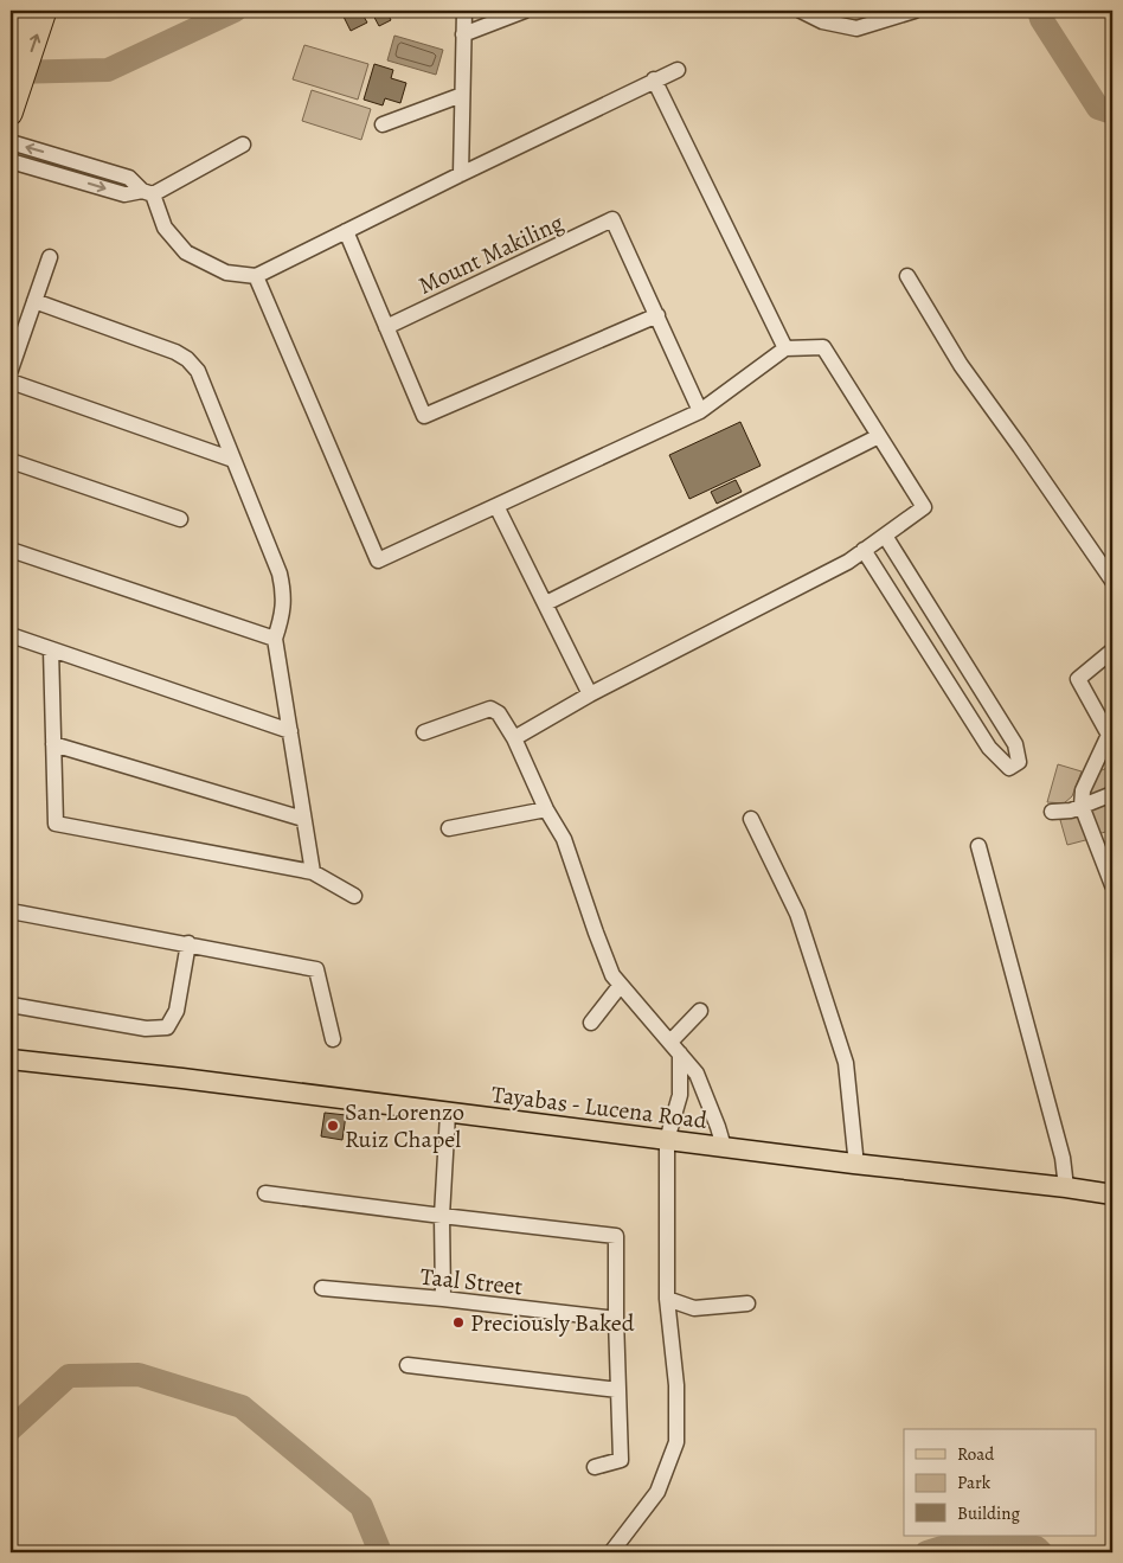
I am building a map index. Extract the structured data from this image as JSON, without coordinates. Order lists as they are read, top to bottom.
{
  "streets": {
    "main road": ["Tayabas - Lucena Road"],
    "street": ["Mount Makiling", "Taal Street"]
  },
  "places": ["San Lorenzo Ruiz Chapel", "Preciously Baked"],
  "legend": ["Road", "Park", "Building"]
}
